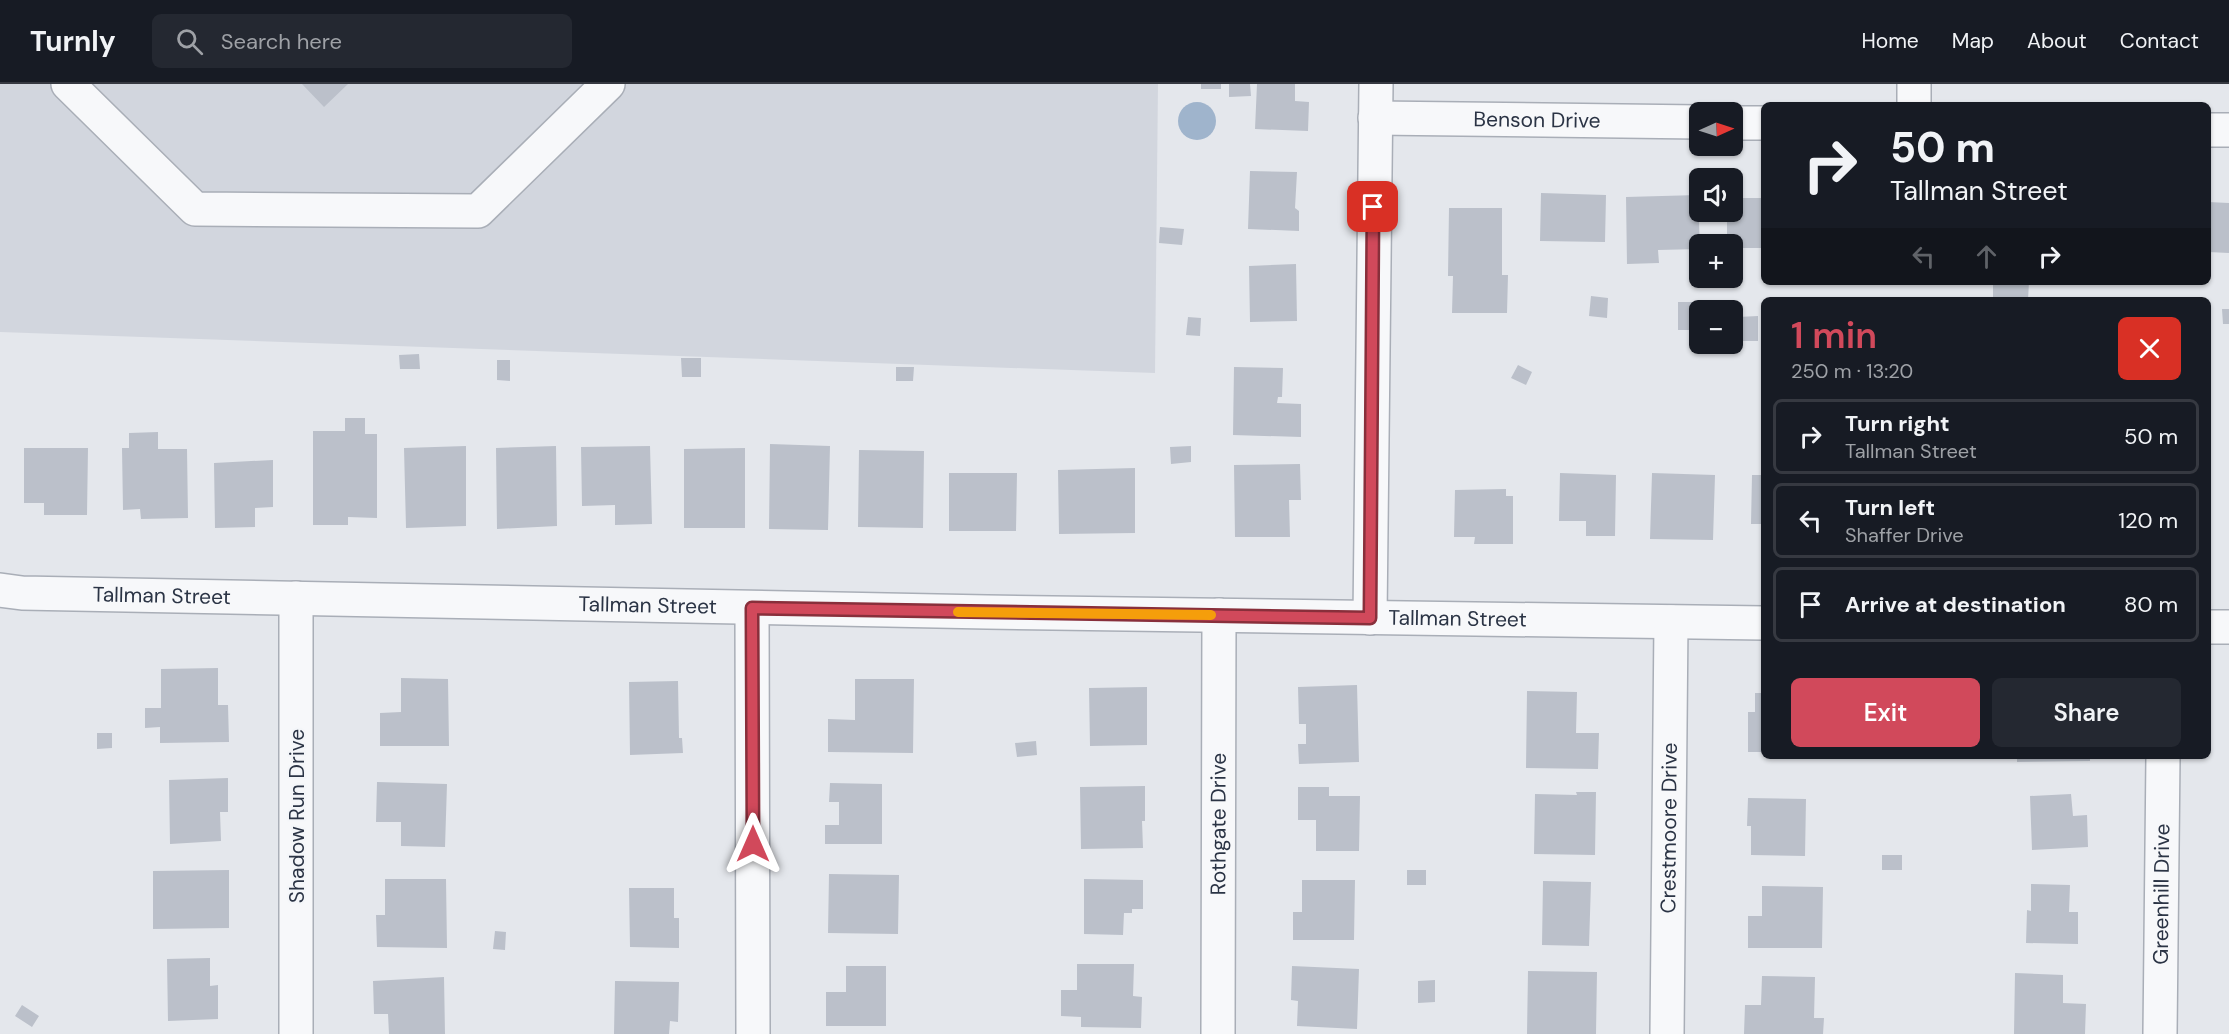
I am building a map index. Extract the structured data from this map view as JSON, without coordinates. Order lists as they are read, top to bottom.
{
  "streets": {
    "street": [
      "Benson Drive",
      "Tallman Street",
      "Shadow Run Drive",
      "Rothgate Drive",
      "Crestmoore Drive",
      "Greenhill Drive"
    ]
  },
  "crossings": [
    ["Tallman Street", "Shadow Run Drive"],
    ["Tallman Street", "Rothgate Drive"],
    ["Tallman Street", "Crestmoore Drive"]
  ],
  "north": "right",
  "page": {
    "header": "Turnly",
    "search": "Search here",
    "nav": [
      "Home",
      "Map",
      "About",
      "Contact"
    ],
    "map_buttons": ["+", "−"],
    "turn": ["50 m", "Tallman Street"],
    "heading": ["1 min", "250 m · 13:20"],
    "list": [
      {
        "name": "Turn right",
        "note": "Tallman Street",
        "value": "50 m"
      },
      {
        "name": "Turn left",
        "note": "Shaffer Drive",
        "value": "120 m"
      },
      {
        "name": "Arrive at destination",
        "value": "80 m"
      }
    ],
    "buttons": ["Exit", "Share"]
  }
}
